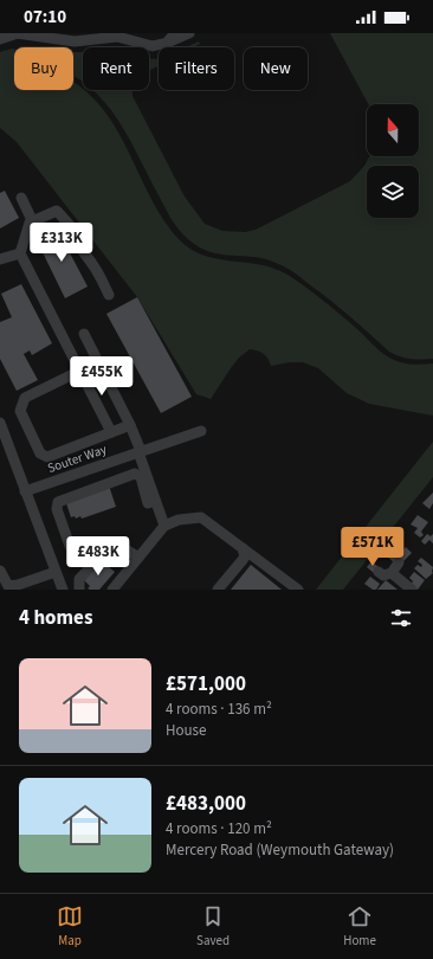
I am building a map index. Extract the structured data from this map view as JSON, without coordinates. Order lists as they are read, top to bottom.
{
  "streets": {
    "street": ["Souter Way"]
  },
  "north": "top",
  "page": {
    "status": "07:10",
    "chip": [
      "Buy",
      "Rent",
      "Filters",
      "New"
    ],
    "price": [
      "£313K",
      "£455K",
      "£571K",
      "£483K"
    ],
    "heading": "4 homes",
    "list": [
      {
        "name": "£571,000",
        "note": "4 rooms · 136 m² · House"
      },
      {
        "name": "£483,000",
        "note": "4 rooms · 120 m² · Mercery Road (Weymouth Gateway)"
      }
    ],
    "tabs": ["Map", "Saved", "Home"]
  }
}
